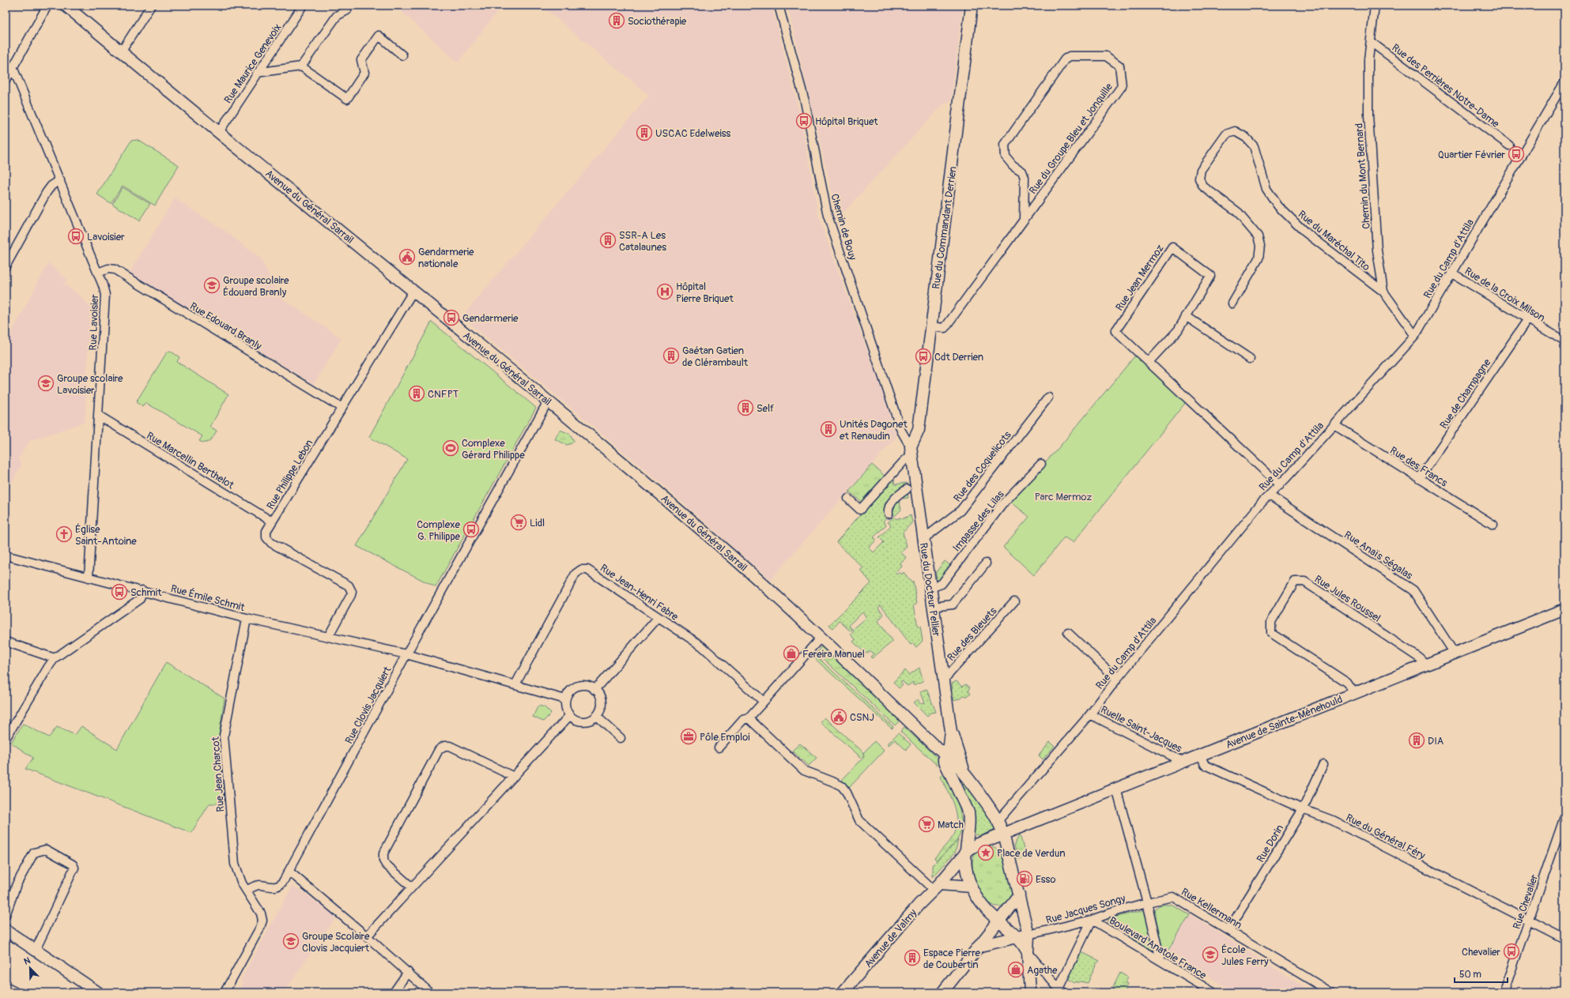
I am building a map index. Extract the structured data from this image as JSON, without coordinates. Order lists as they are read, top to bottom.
{
  "streets": {
    "main road": [
      "Avenue du Général Sarrail",
      "Rue du Commandant Derrien",
      "Rue du Docteur Pellier",
      "Avenue de Sainte-Ménehould",
      "Avenue de Valmy"
    ],
    "street": [
      "Rue Maurice Genevoix",
      "Rue des Perrières Notre-Dame",
      "Rue du Groupe Bleu et Jonquille",
      "Chemin du Mont Bernard",
      "Chemin de Bouy",
      "Rue du Maréchal Tito",
      "Rue du Camp d'Attila",
      "Rue Jean Mermoz",
      "Rue de la Croix Milson",
      "Rue Lavoisier",
      "Rue Edouard Branly",
      "Rue de Champagne",
      "Rue Marcellin Berthelot",
      "Rue des Coquelicots",
      "Rue des Francs",
      "Rue Philippe Lebon",
      "Impasse des Lilas",
      "Rue Anaïs Ségalas",
      "Rue Jean-Henri Fabre",
      "Rue Émile Schmit",
      "Rue Jules Roussel",
      "Rue des Bleuets",
      "Rue Clovis Jacquiert",
      "Ruelle Saint-Jacques",
      "Rue Jean Charcot",
      "Rue du Général Féry",
      "Rue Dorin",
      "Rue Chevalier",
      "Rue Kellermann",
      "Rue Jacques Songy",
      "Boulevard Anatole France"
    ]
  },
  "crossings": [
    ["Rue Maurice Genevoix", "Avenue du Général Sarrail"],
    ["Rue des Perrières Notre-Dame", "Chemin du Mont Bernard"],
    ["Rue du Groupe Bleu et Jonquille", "Rue du Commandant Derrien"],
    ["Chemin du Mont Bernard", "Rue du Maréchal Tito"],
    ["Chemin du Mont Bernard", "Rue du Camp d'Attila"],
    ["Avenue du Général Sarrail", "Rue Philippe Lebon"],
    ["Avenue du Général Sarrail", "Rue du Docteur Pellier"],
    ["Avenue du Général Sarrail", "Rue Clovis Jacquiert"],
    ["Chemin de Bouy", "Rue du Commandant Derrien"],
    ["Chemin de Bouy", "Rue du Docteur Pellier"],
    ["Rue du Commandant Derrien", "Rue du Docteur Pellier"],
    ["Rue du Camp d'Attila", "Rue Jean Mermoz"],
    ["Rue du Camp d'Attila", "Rue de la Croix Milson"],
    ["Rue du Camp d'Attila", "Rue des Francs"],
    ["Rue du Camp d'Attila", "Rue Anaïs Ségalas"],
    ["Rue du Camp d'Attila", "Ruelle Saint-Jacques"],
    ["Rue de la Croix Milson", "Rue de Champagne"],
    ["Rue Lavoisier", "Rue Edouard Branly"],
    ["Rue Lavoisier", "Rue Marcellin Berthelot"],
    ["Rue Lavoisier", "Rue Émile Schmit"],
    ["Rue Edouard Branly", "Rue Philippe Lebon"],
    ["Rue de Champagne", "Rue des Francs"],
    ["Rue Marcellin Berthelot", "Rue Philippe Lebon"],
    ["Rue des Coquelicots", "Rue du Docteur Pellier"],
    ["Rue Philippe Lebon", "Rue Émile Schmit"],
    ["Impasse des Lilas", "Rue du Docteur Pellier"],
    ["Rue Anaïs Ségalas", "Avenue de Sainte-Ménehould"],
    ["Rue du Docteur Pellier", "Rue des Bleuets"],
    ["Rue Émile Schmit", "Rue Clovis Jacquiert"],
    ["Rue Émile Schmit", "Rue Jean Charcot"],
    ["Rue Jules Roussel", "Avenue de Sainte-Ménehould"],
    ["Rue Clovis Jacquiert", "Rue Jean Charcot"],
    ["Avenue de Sainte-Ménehould", "Ruelle Saint-Jacques"],
    ["Avenue de Sainte-Ménehould", "Rue du Général Féry"],
    ["Rue du Général Féry", "Rue Dorin"],
    ["Rue du Général Féry", "Rue Chevalier"],
    ["Rue Dorin", "Rue Kellermann"],
    ["Rue Kellermann", "Rue Jacques Songy"],
    ["Rue Jacques Songy", "Boulevard Anatole France"]
  ],
  "parks": ["Parc Mermoz"],
  "places": {
    "building": [
      "Sociothérapie",
      "USCAC Edelweiss",
      "SSR-A Les Catalaunes",
      "Gaétan Gatien de Clérambault",
      "CNFPT",
      "Self",
      "Unités Dagonet et Renaudin",
      "DIA",
      "Espace Pierre de Coubertin"
    ],
    "bus stop": [
      "Hôpital Briquet",
      "Quartier Février",
      "Lavoisier",
      "Gendarmerie",
      "Cdt Derrien",
      "Complexe G. Philippe",
      "Schmit",
      "Chevalier"
    ],
    "public building": ["Gendarmerie nationale", "CSNJ"],
    "school or university": [
      "Groupe scolaire Édouard Branly",
      "Groupe scolaire Lavoisier",
      "Groupe Scolaire Clovis Jacquiert",
      "École Jules Ferry"
    ],
    "hospital": ["Hôpital Pierre Briquet"],
    "sports": ["Complexe Gérard Philippe"],
    "supermarket": ["Lidl", "Match"],
    "church": ["Église Saint-Antoine"],
    "shop": ["Fereira Manuel", "Agathe"],
    "office": ["Pôle Emploi"],
    "place": ["Place de Verdun"],
    "fuel station": ["Esso"]
  },
  "scale_bar": "50 m",
  "north": "top left"
}
